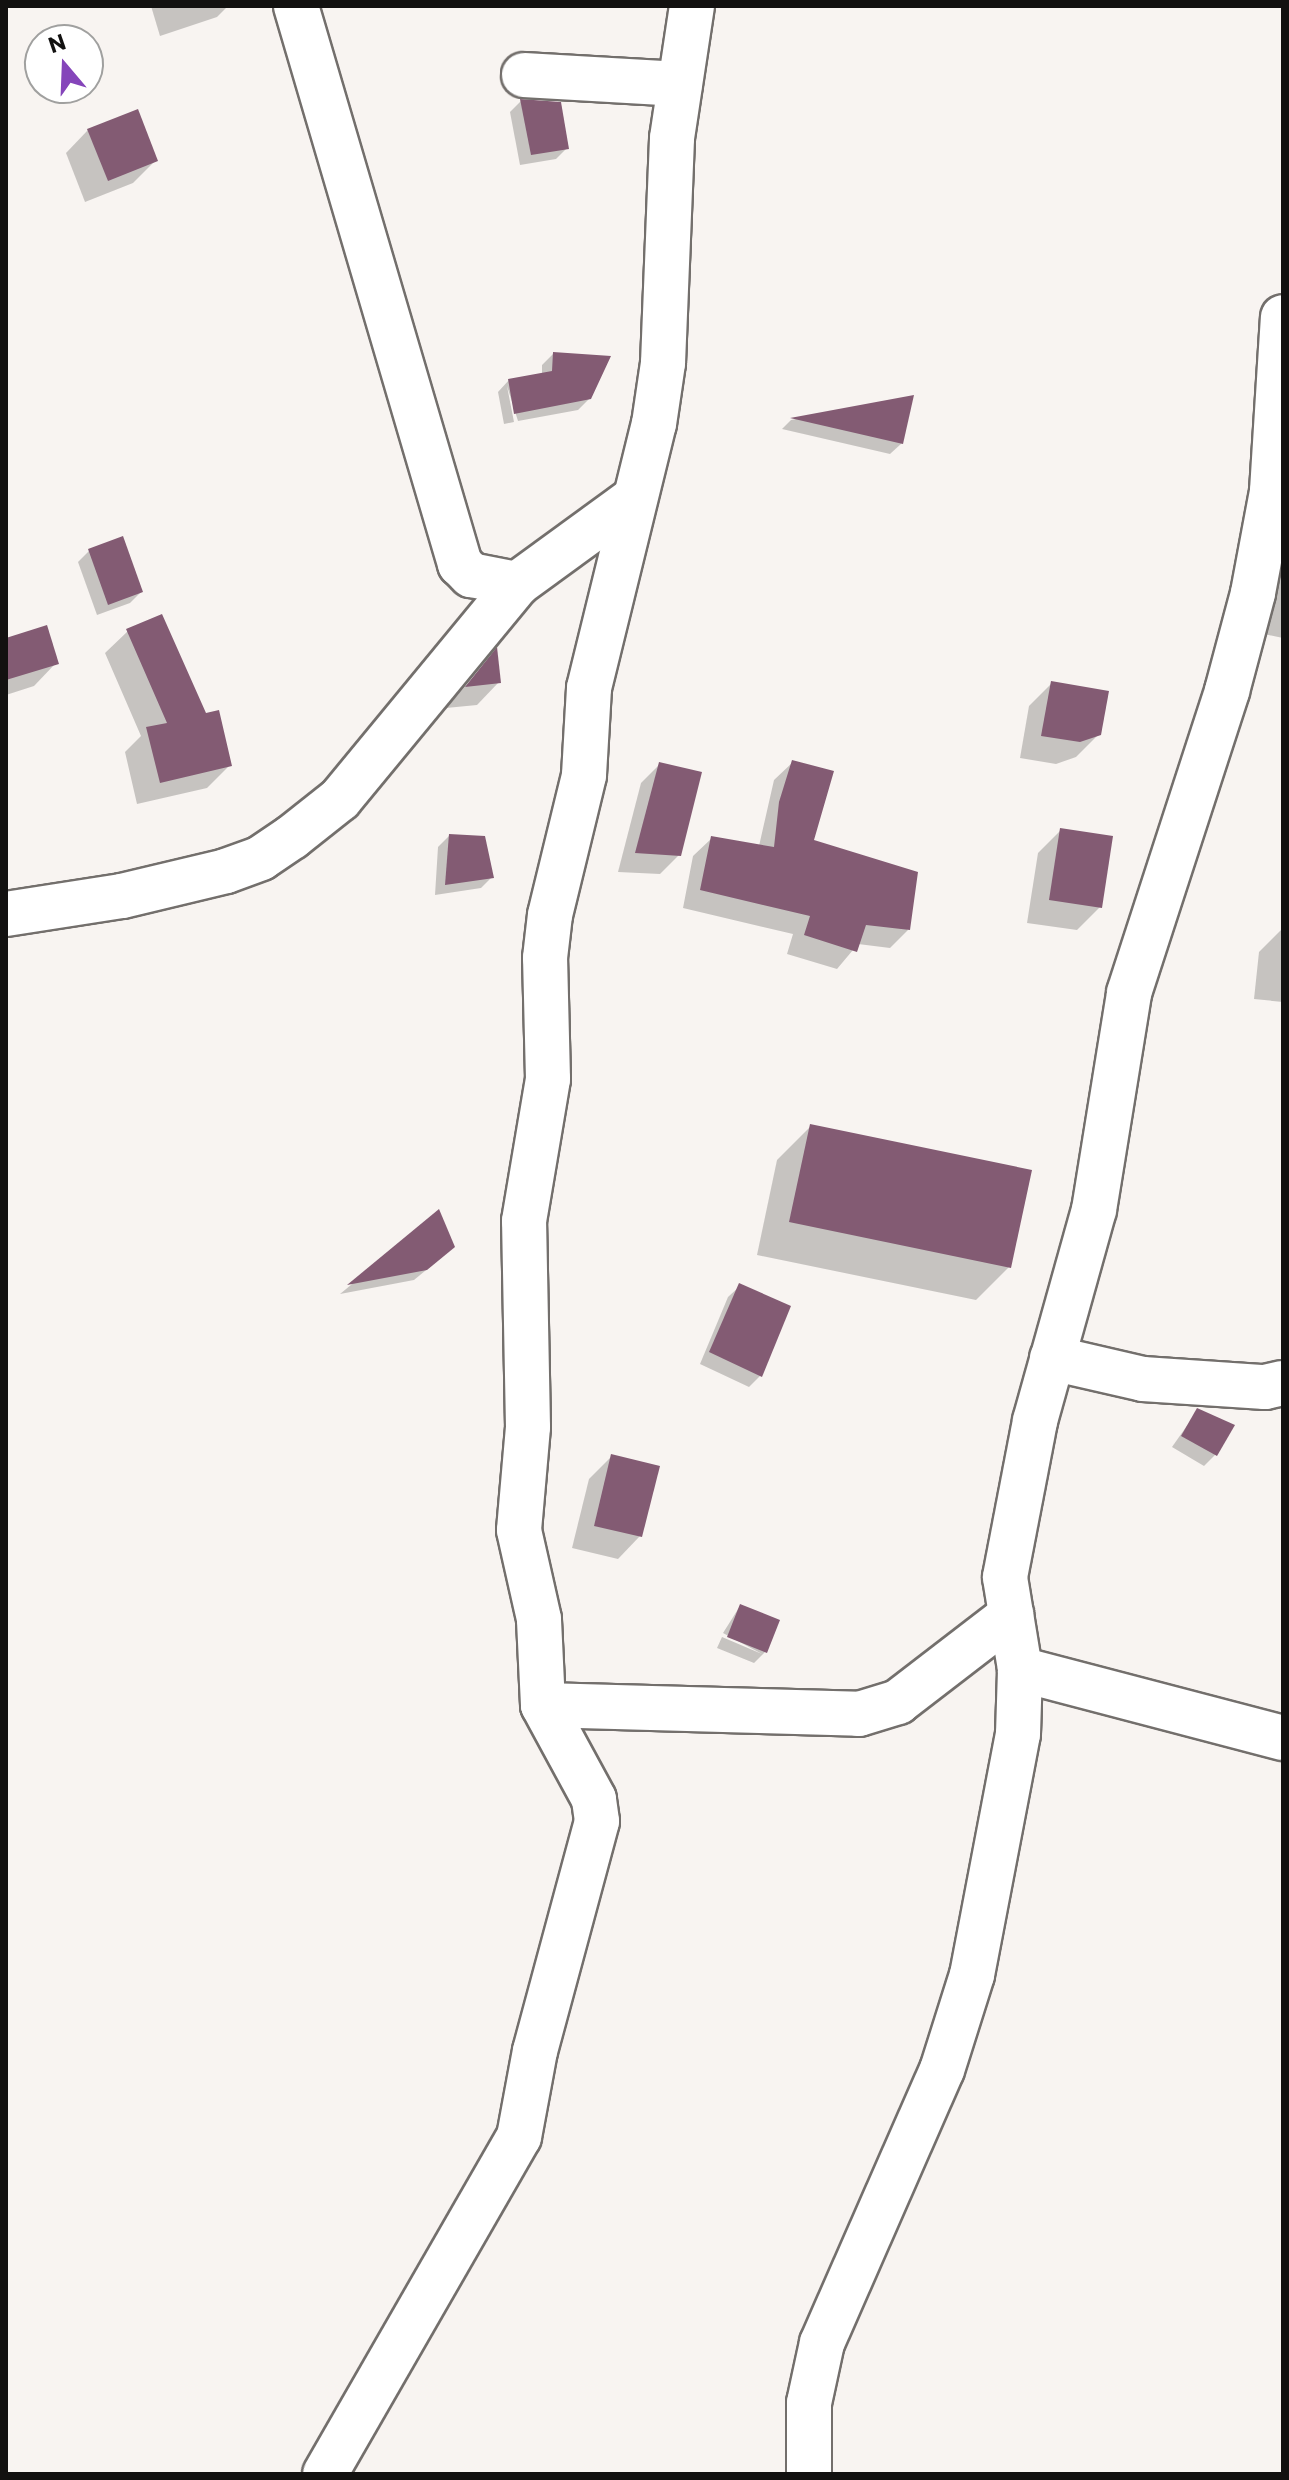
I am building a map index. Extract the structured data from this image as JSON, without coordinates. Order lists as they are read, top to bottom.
{
  "north": "top"
}
